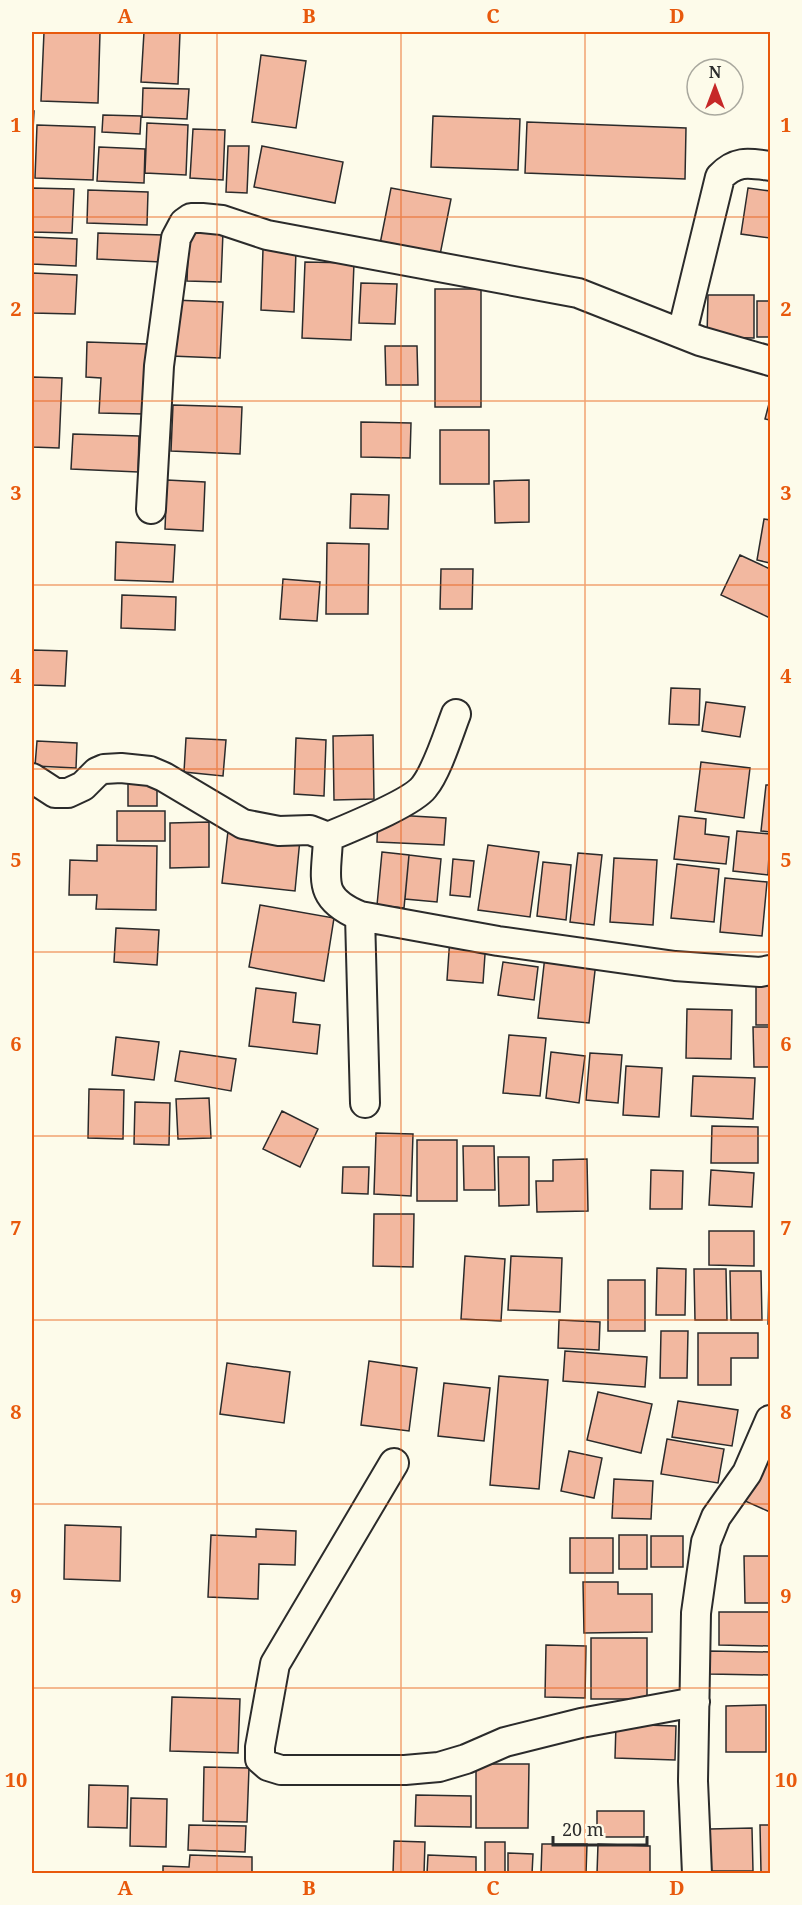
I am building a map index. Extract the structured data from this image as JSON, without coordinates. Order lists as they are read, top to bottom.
{
  "scale_bar": "20 m",
  "north": "top",
  "grid": {
    "columns": [
      "A",
      "B",
      "C",
      "D"
    ],
    "rows": [
      "1",
      "2",
      "3",
      "4",
      "5",
      "6",
      "7",
      "8",
      "9",
      "10"
    ]
  }
}
